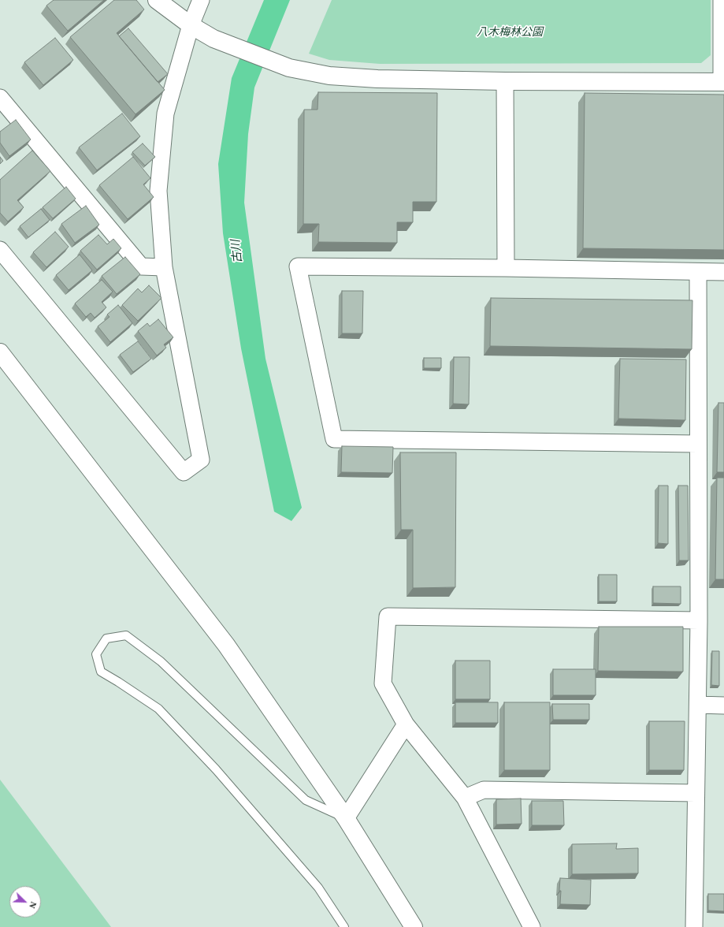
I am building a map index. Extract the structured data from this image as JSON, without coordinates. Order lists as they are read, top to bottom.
{
  "water": ["古川"],
  "parks": ["八木梅林公園"],
  "north": "bottom right"
}
